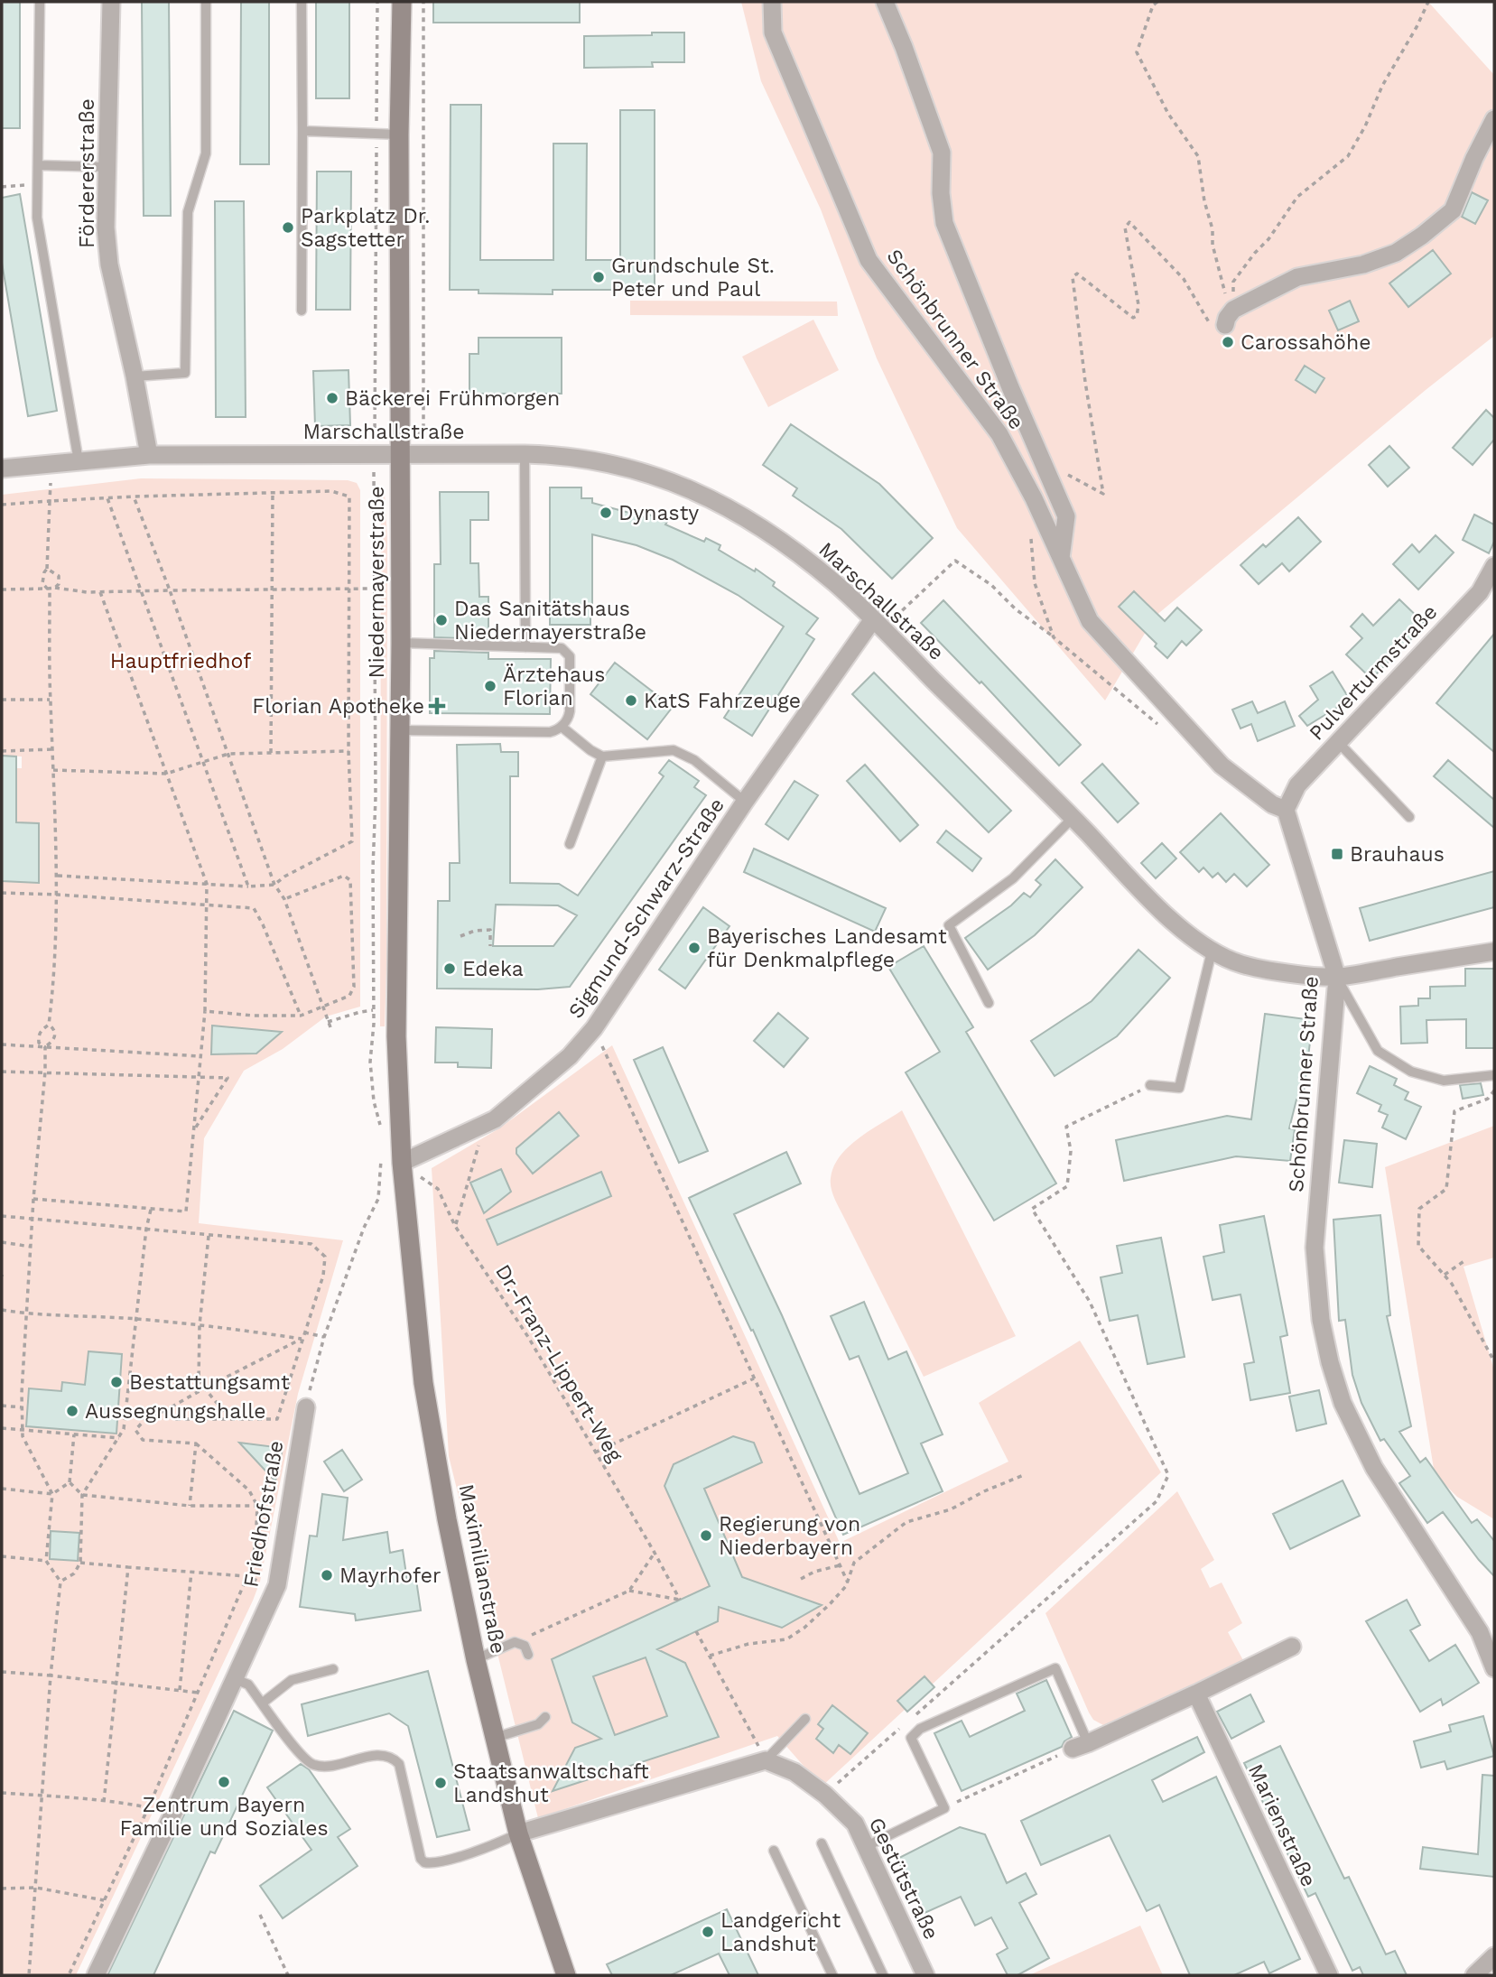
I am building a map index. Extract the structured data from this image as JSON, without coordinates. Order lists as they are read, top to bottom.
{
  "streets": {
    "main road": ["Niedermayerstraße", "Maximilianstraße"],
    "street": [
      "Fördererstraße",
      "Schönbrunner Straße",
      "Marschallstraße",
      "Pulverturmstraße",
      "Sigmund-Schwarz-Straße",
      "Friedhofstraße",
      "Marienstraße",
      "Gestütstraße"
    ],
    "path": ["Dr.-Franz-Lippert-Weg"]
  },
  "crossings": [
    ["Fördererstraße", "Marschallstraße"],
    ["Schönbrunner Straße", "Marschallstraße"],
    ["Schönbrunner Straße", "Pulverturmstraße"],
    ["Marschallstraße", "Niedermayerstraße"],
    ["Marschallstraße", "Sigmund-Schwarz-Straße"],
    ["Niedermayerstraße", "Sigmund-Schwarz-Straße"],
    ["Niedermayerstraße", "Maximilianstraße"],
    ["Sigmund-Schwarz-Straße", "Maximilianstraße"]
  ],
  "parks": ["Hauptfriedhof"],
  "places": {
    "other": [
      "Parkplatz Dr. Sagstetter",
      "Grundschule St. Peter und Paul",
      "Carossahöhe",
      "Bäckerei Frühmorgen",
      "Dynasty",
      "Das Sanitätshaus Niedermayerstraße",
      "Ärztehaus Florian",
      "KatS Fahrzeuge",
      "Bayerisches Landesamt für Denkmalpflege",
      "Edeka",
      "Bestattungsamt",
      "Aussegnungshalle",
      "Regierung von Niederbayern",
      "Mayrhofer",
      "Zentrum Bayern Familie und Soziales",
      "Staatsanwaltschaft Landshut",
      "Landgericht Landshut"
    ],
    "health": ["Florian Apotheke"],
    "transit": ["Brauhaus"]
  }
}
